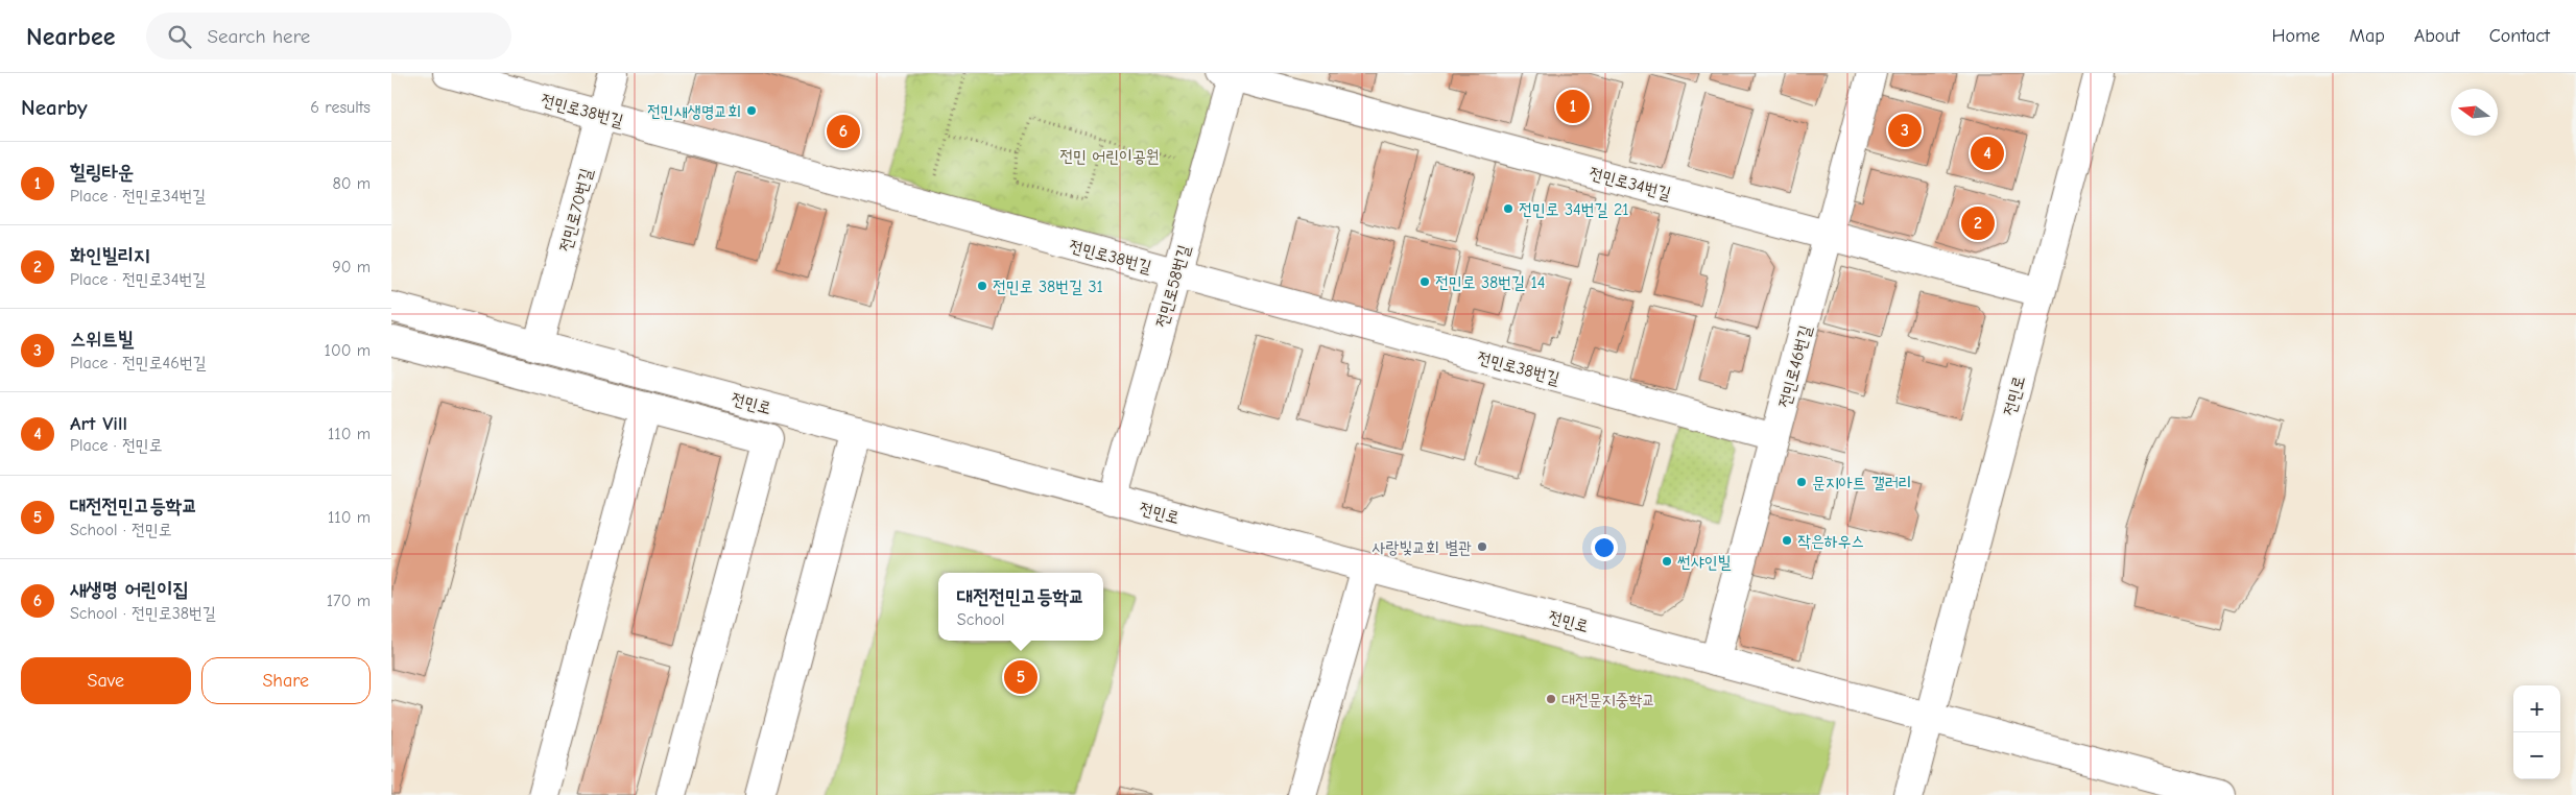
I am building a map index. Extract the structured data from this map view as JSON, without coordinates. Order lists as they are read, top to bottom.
{
  "streets": {
    "street": [
      "전민로38번길",
      "전민로34번길",
      "전민로70번길",
      "전민로58번길",
      "전민로46번길",
      "전민로"
    ]
  },
  "crossings": [
    ["전민로38번길", "전민로70번길"],
    ["전민로38번길", "전민로58번길"],
    ["전민로38번길", "전민로46번길"],
    ["전민로34번길", "전민로58번길"],
    ["전민로34번길", "전민로46번길"],
    ["전민로34번길", "전민로"],
    ["전민로70번길", "전민로"],
    ["전민로58번길", "전민로"],
    ["전민로46번길", "전민로"]
  ],
  "parks": ["전민 어린이공원"],
  "places": [
    "전민새생명교회",
    "전민로 34번길 21",
    "전민로 38번길 14",
    "전민로 38번길 31",
    "문지아트 갤러리",
    "작은하우스",
    "사랑빛교회 별관",
    "썬샤인빌",
    "대전문지중학교"
  ],
  "north": "left",
  "page": {
    "header": "Nearbee",
    "search": "Search here",
    "nav": [
      "Home",
      "Map",
      "About",
      "Contact"
    ],
    "heading": ["Nearby", "6 results"],
    "pins": [
      "1",
      "3",
      "6",
      "4",
      "2",
      "5"
    ],
    "list": [
      {
        "mark": "1",
        "name": "힐링타운",
        "note": "Place · 전민로34번길",
        "value": "80 m"
      },
      {
        "mark": "2",
        "name": "화인빌리지",
        "note": "Place · 전민로34번길",
        "value": "90 m"
      },
      {
        "mark": "3",
        "name": "스위트빌",
        "note": "Place · 전민로46번길",
        "value": "100 m"
      },
      {
        "mark": "4",
        "name": "Art Vill",
        "note": "Place · 전민로",
        "value": "110 m"
      },
      {
        "mark": "5",
        "name": "대전전민고등학교",
        "note": "School · 전민로",
        "value": "110 m"
      },
      {
        "mark": "6",
        "name": "새생명 어린이집",
        "note": "School · 전민로38번길",
        "value": "170 m"
      }
    ],
    "popup": ["대전전민고등학교", "School"],
    "buttons": ["Save", "Share"],
    "map_buttons": ["+", "−"]
  }
}
